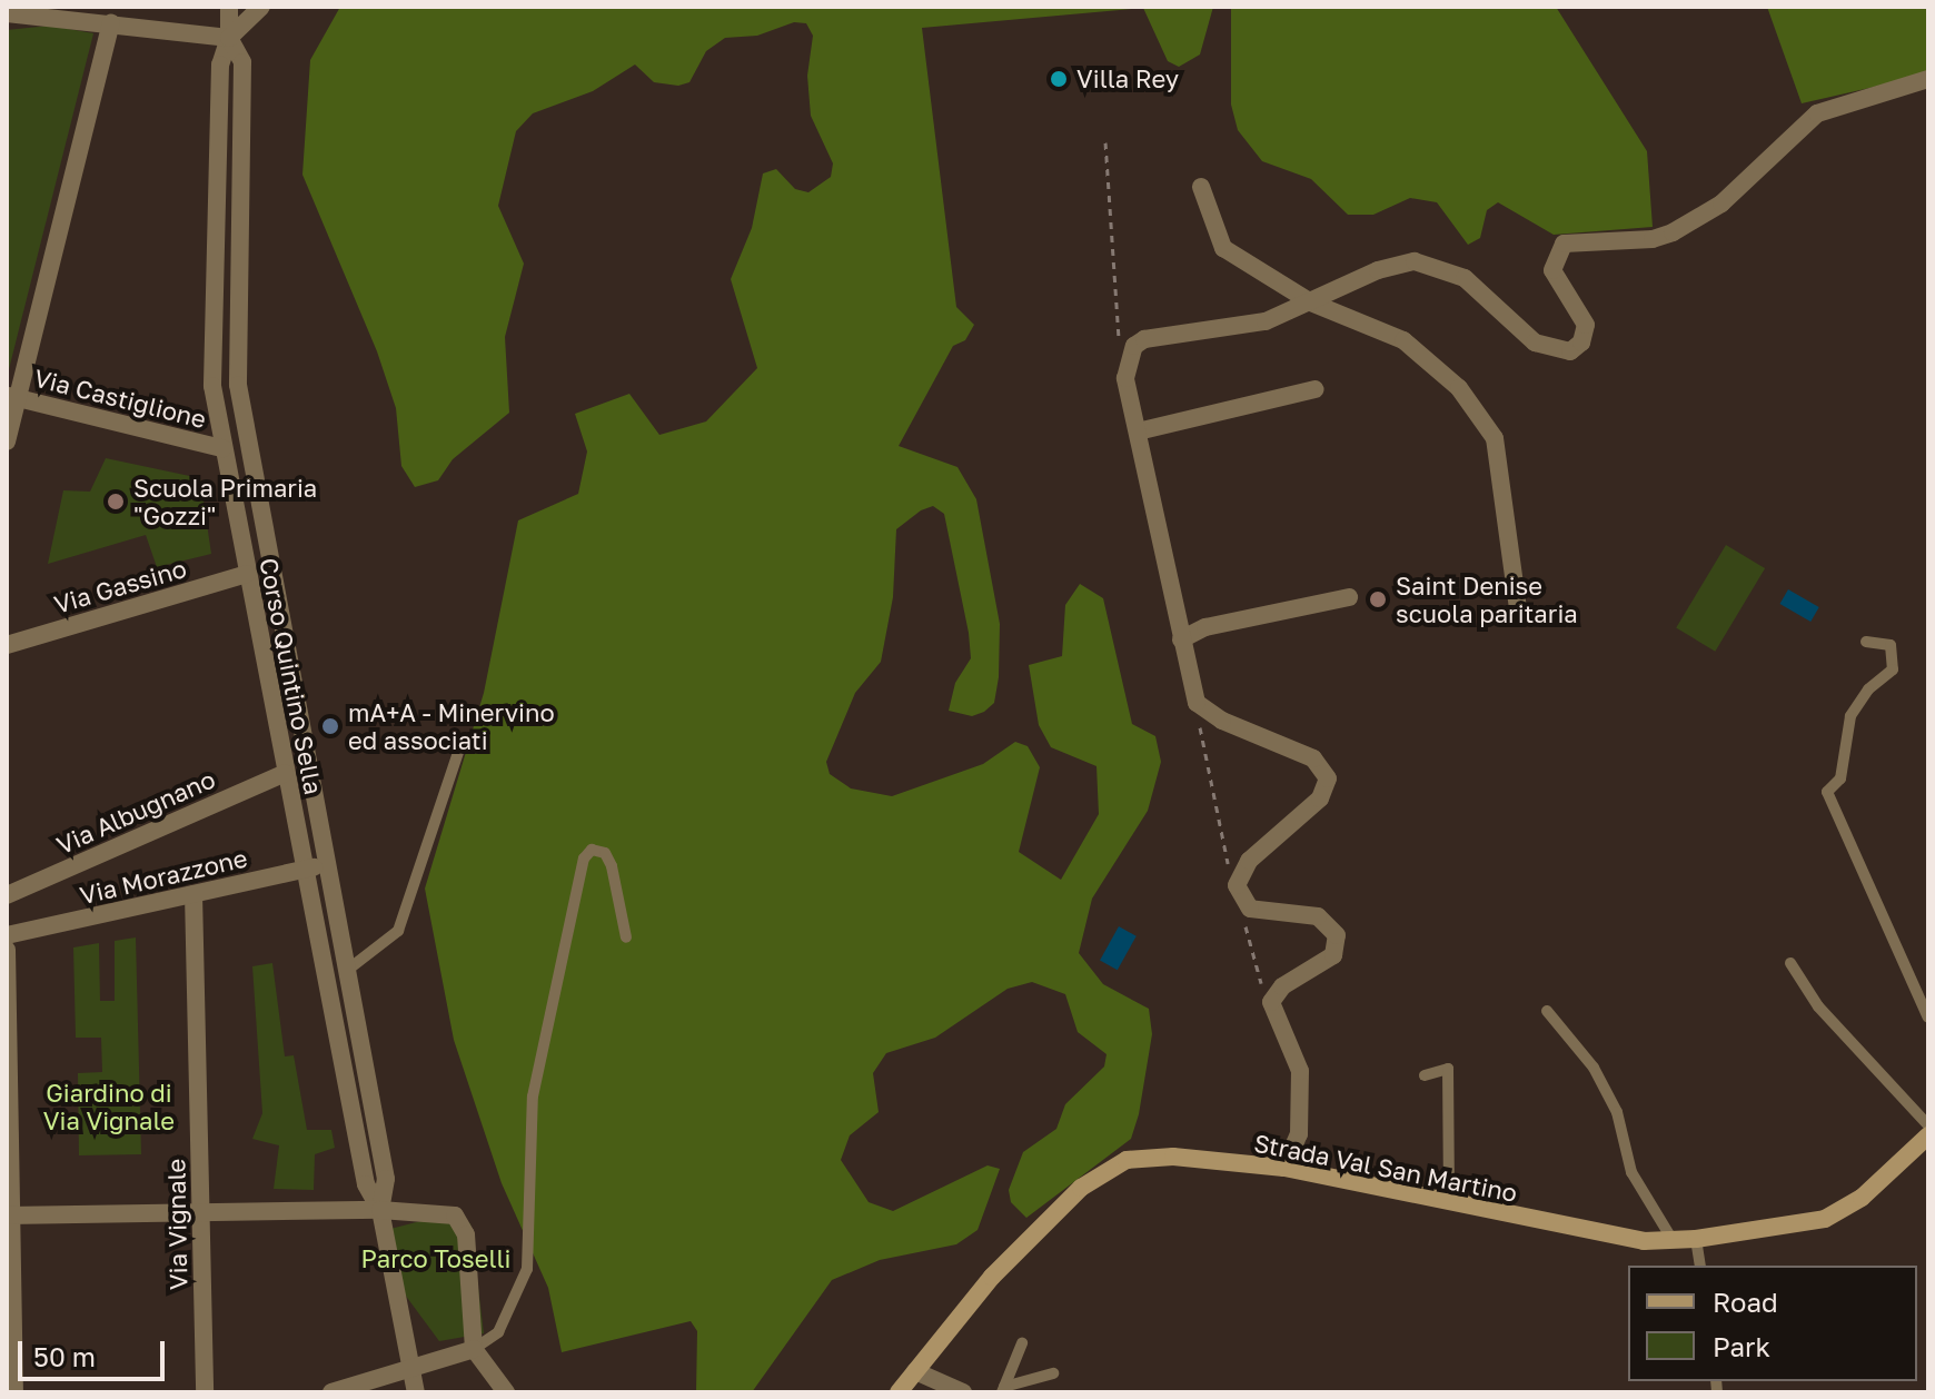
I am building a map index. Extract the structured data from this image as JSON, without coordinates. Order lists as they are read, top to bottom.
{
  "streets": {
    "street": [
      "Via Castiglione",
      "Via Gassino",
      "Corso Quintino Sella",
      "Via Albugnano",
      "Via Morazzone",
      "Strada Val San Martino",
      "Via Vignale"
    ]
  },
  "crossings": [
    ["Via Castiglione", "Corso Quintino Sella"],
    ["Via Gassino", "Corso Quintino Sella"],
    ["Corso Quintino Sella", "Via Albugnano"],
    ["Corso Quintino Sella", "Via Morazzone"],
    ["Via Morazzone", "Via Vignale"]
  ],
  "parks": ["Giardino di Via Vignale", "Parco Toselli"],
  "places": [
    "Villa Rey",
    "Scuola Primaria \"Gozzi\"",
    "Saint Denise scuola paritaria",
    "mA+A - Minervino ed associati"
  ],
  "legend": ["Road", "Park"],
  "scale_bar": "50 m"
}
